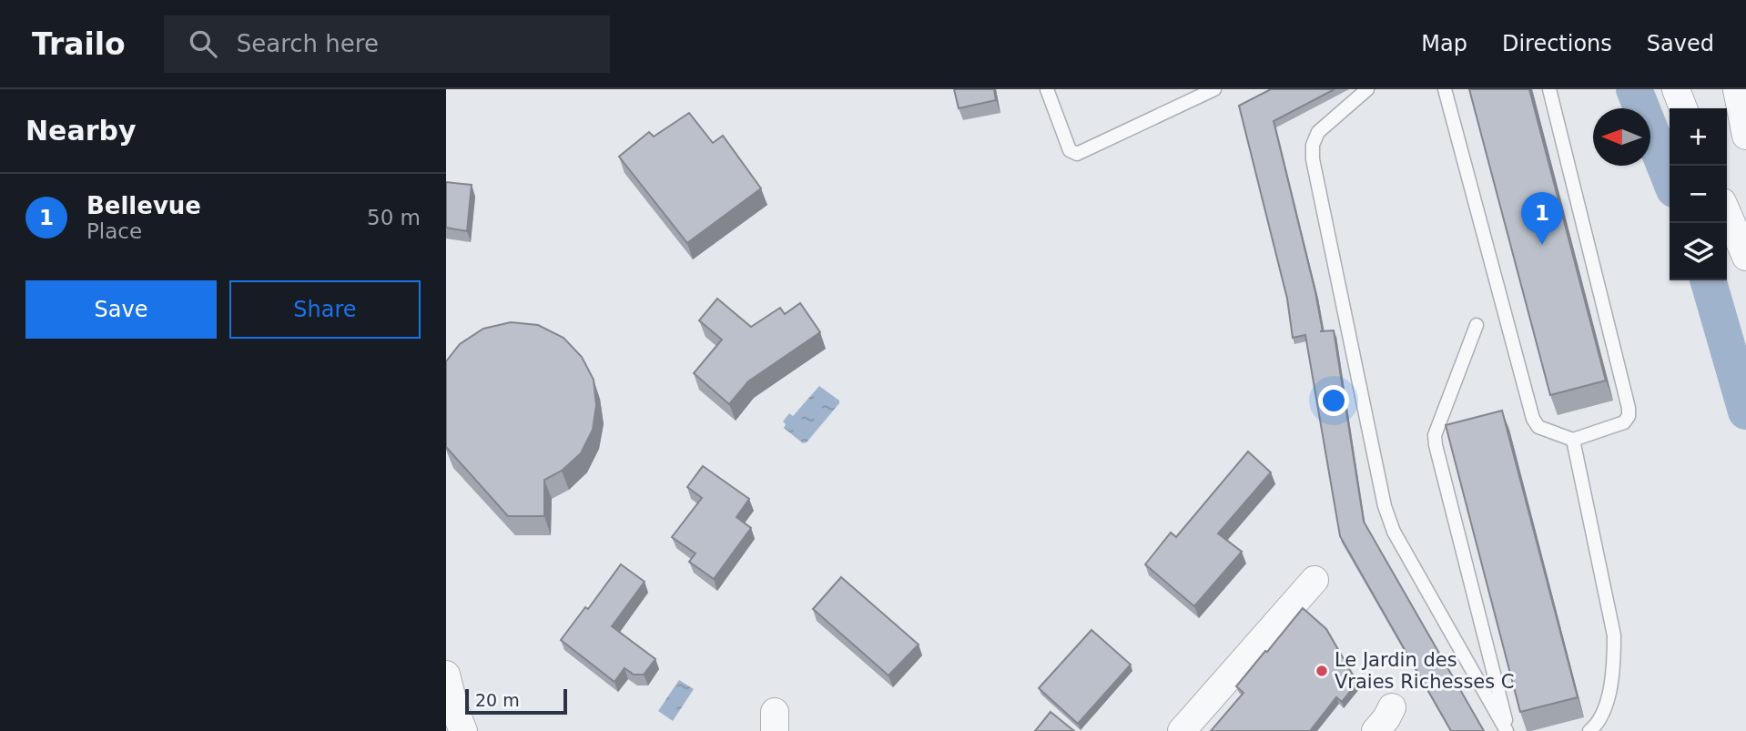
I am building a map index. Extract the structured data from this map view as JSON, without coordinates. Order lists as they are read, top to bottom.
{
  "places": ["Le Jardin des Vraies Richesses C"],
  "scale_bar": "20 m",
  "north": "left",
  "page": {
    "header": "Trailo",
    "search": "Search here",
    "nav": ["Map", "Directions", "Saved"],
    "heading": "Nearby",
    "map_buttons": ["+", "−"],
    "list": [
      {
        "mark": "1",
        "name": "Bellevue",
        "note": "Place",
        "value": "50 m"
      }
    ],
    "pins": "1",
    "buttons": ["Save", "Share"],
    "scale": "20 m"
  }
}
